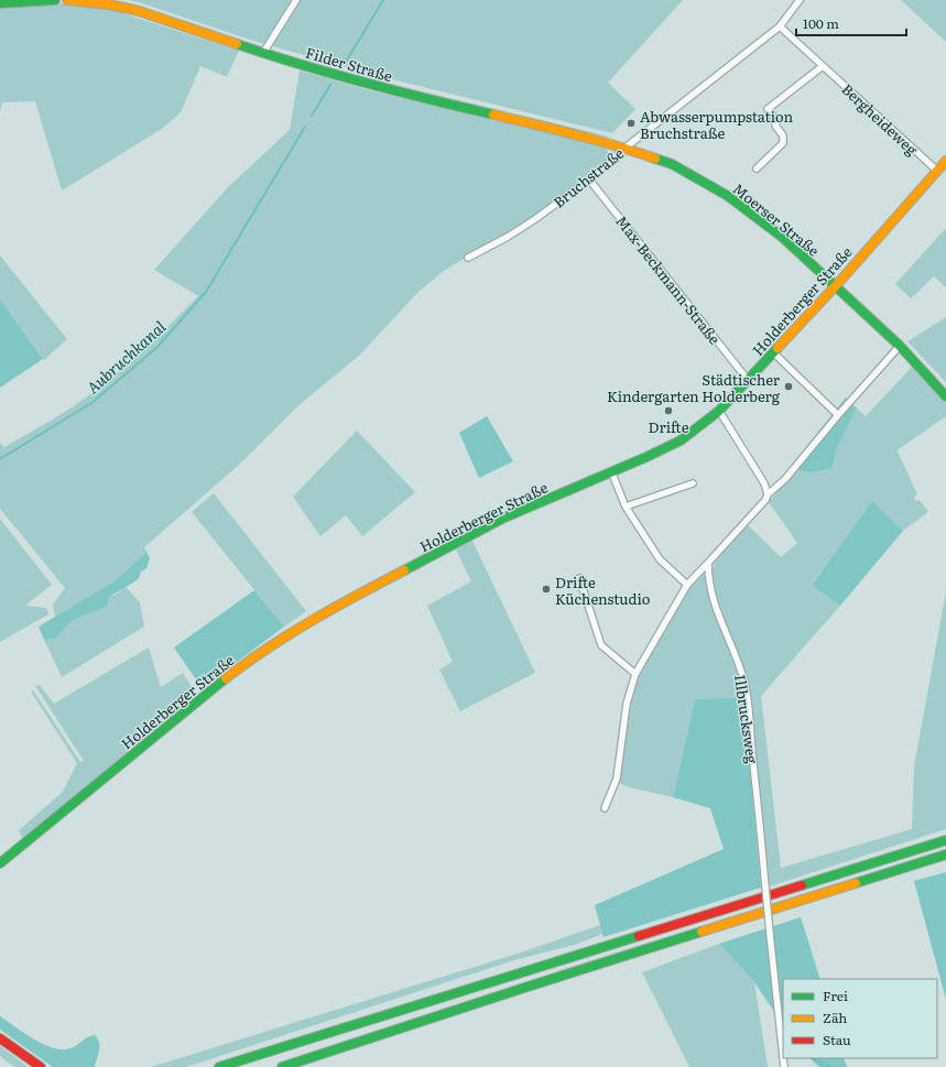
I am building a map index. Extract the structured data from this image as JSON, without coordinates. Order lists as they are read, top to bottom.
{
  "streets": {
    "main road": ["Filder Straße", "Moerser Straße", "Holderberger Straße"],
    "street": [
      "Bergheideweg",
      "Bruchstraße",
      "Max-Beckmann-Straße",
      "Illbrucksweg"
    ]
  },
  "crossings": [
    ["Filder Straße", "Bruchstraße"],
    ["Filder Straße", "Moerser Straße"],
    ["Bergheideweg", "Bruchstraße"],
    ["Bergheideweg", "Holderberger Straße"],
    ["Bruchstraße", "Moerser Straße"],
    ["Bruchstraße", "Max-Beckmann-Straße"],
    ["Moerser Straße", "Holderberger Straße"],
    ["Max-Beckmann-Straße", "Holderberger Straße"]
  ],
  "water": ["Aubruchkanal"],
  "places": [
    "Abwasserpumpstation Bruchstraße",
    "Städtischer Kindergarten Holderberg",
    "Drifte",
    "Drifte Küchenstudio"
  ],
  "legend": ["Frei", "Zäh", "Stau"],
  "scale_bar": "100 m"
}
